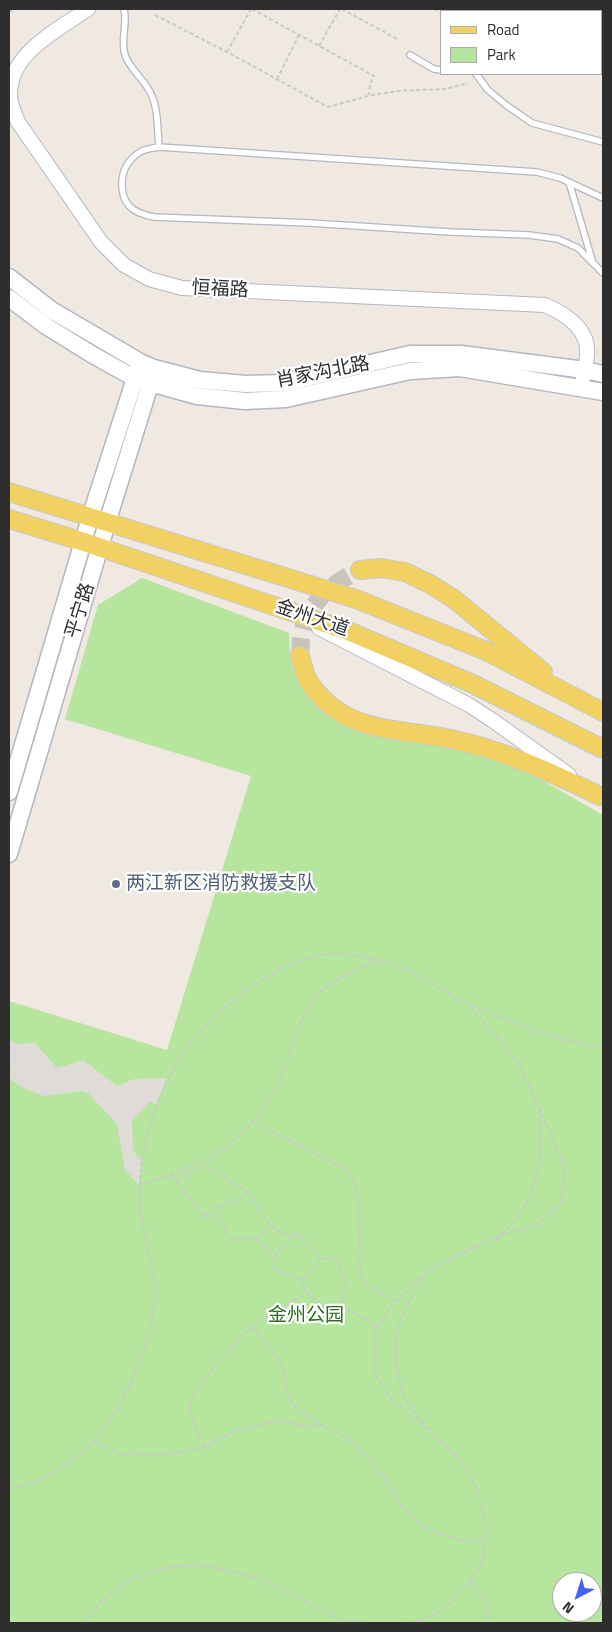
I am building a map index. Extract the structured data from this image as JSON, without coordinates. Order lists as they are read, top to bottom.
{
  "streets": {
    "main road": ["肖家沟北路", "平宁路", "金州大道"],
    "street": ["恒福路"]
  },
  "crossings": [
    ["恒福路", "肖家沟北路"],
    ["肖家沟北路", "平宁路"],
    ["平宁路", "金州大道"]
  ],
  "parks": ["金州公园"],
  "places": ["两江新区消防救援支队"],
  "legend": ["Road", "Park"],
  "north": "bottom left"
}
